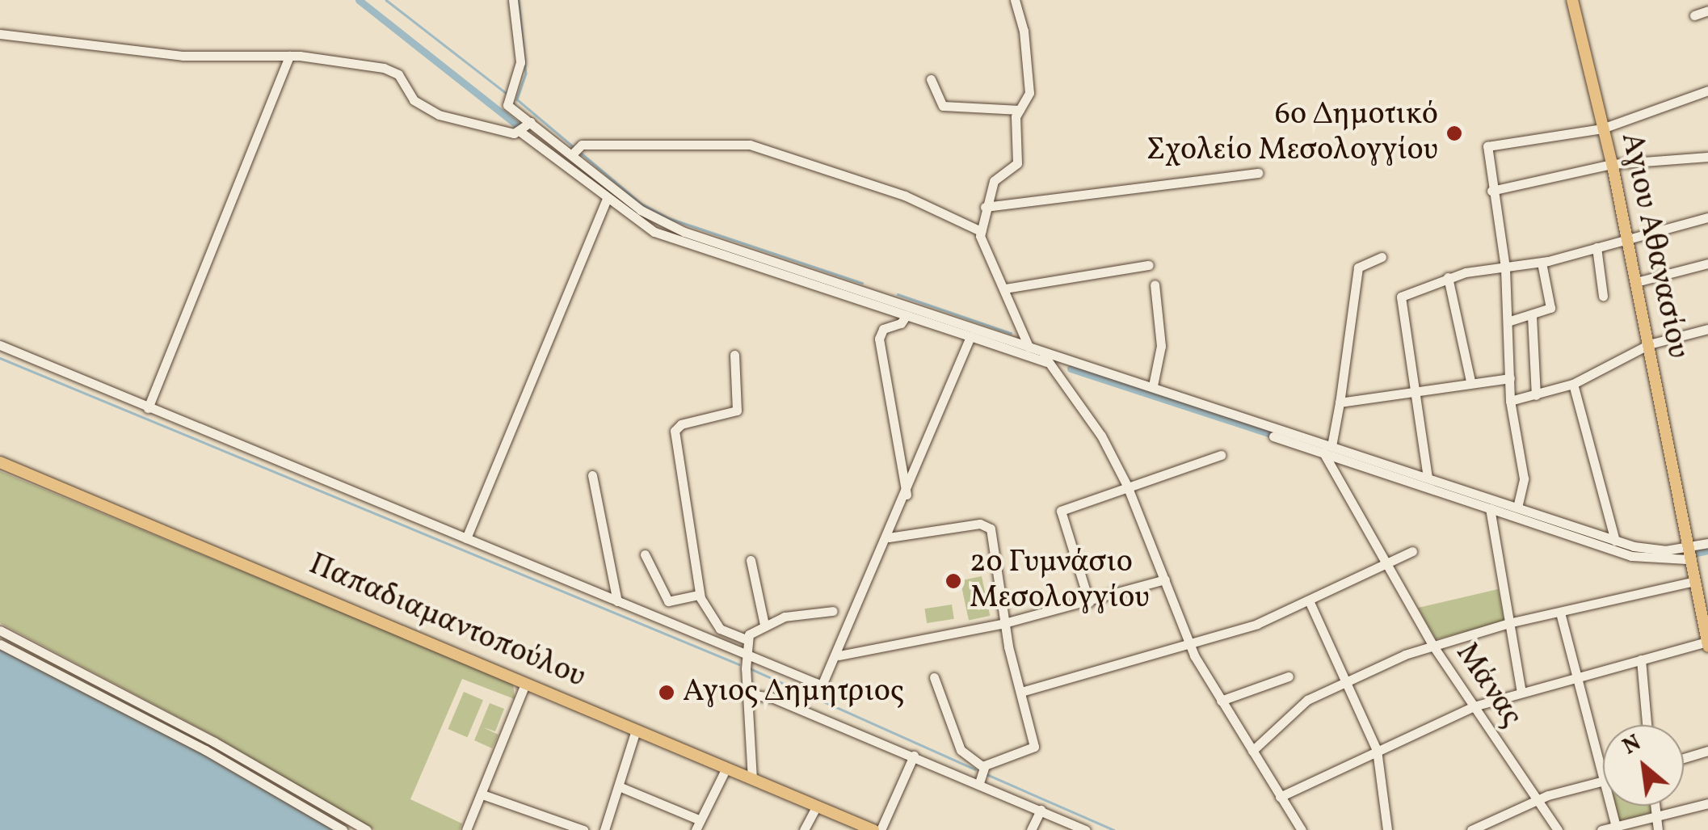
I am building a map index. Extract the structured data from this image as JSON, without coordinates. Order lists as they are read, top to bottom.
{
  "streets": {
    "main road": ["Αγιου Αθανασίου", "Παπαδιαμαντοπούλου"],
    "street": ["Μάνας"]
  },
  "places": ["6ο Δημοτικό Σχολείο Μεσολογγίου", "2ο Γυμνάσιο Μεσολογγίου", "Αγιος Δημητριος"],
  "north": "top left"
}
